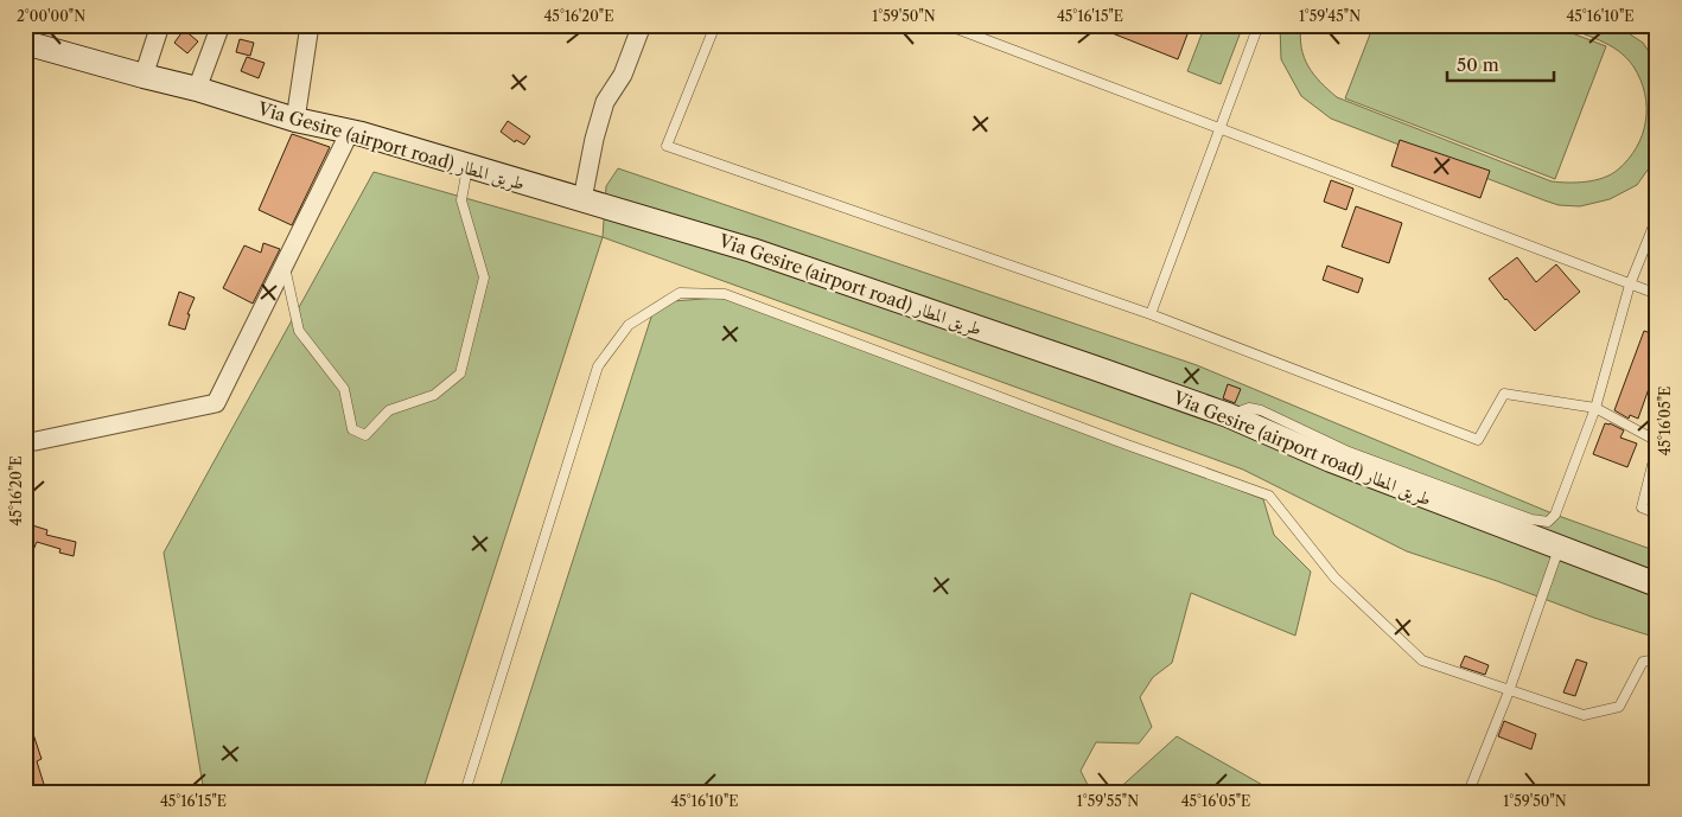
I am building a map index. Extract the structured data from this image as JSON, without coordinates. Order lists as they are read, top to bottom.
{
  "streets": {
    "main road": ["Via Gesire (airport road) طريق المطار"]
  },
  "scale_bar": "50 m",
  "coordinates": [
    "2°00'00\"N",
    "45°16'20\"E",
    "1°59'50\"N",
    "45°16'15\"E",
    "1°59'45\"N",
    "45°16'10\"E",
    "45°16'05\"E",
    "1°59'55\"N"
  ]
}
